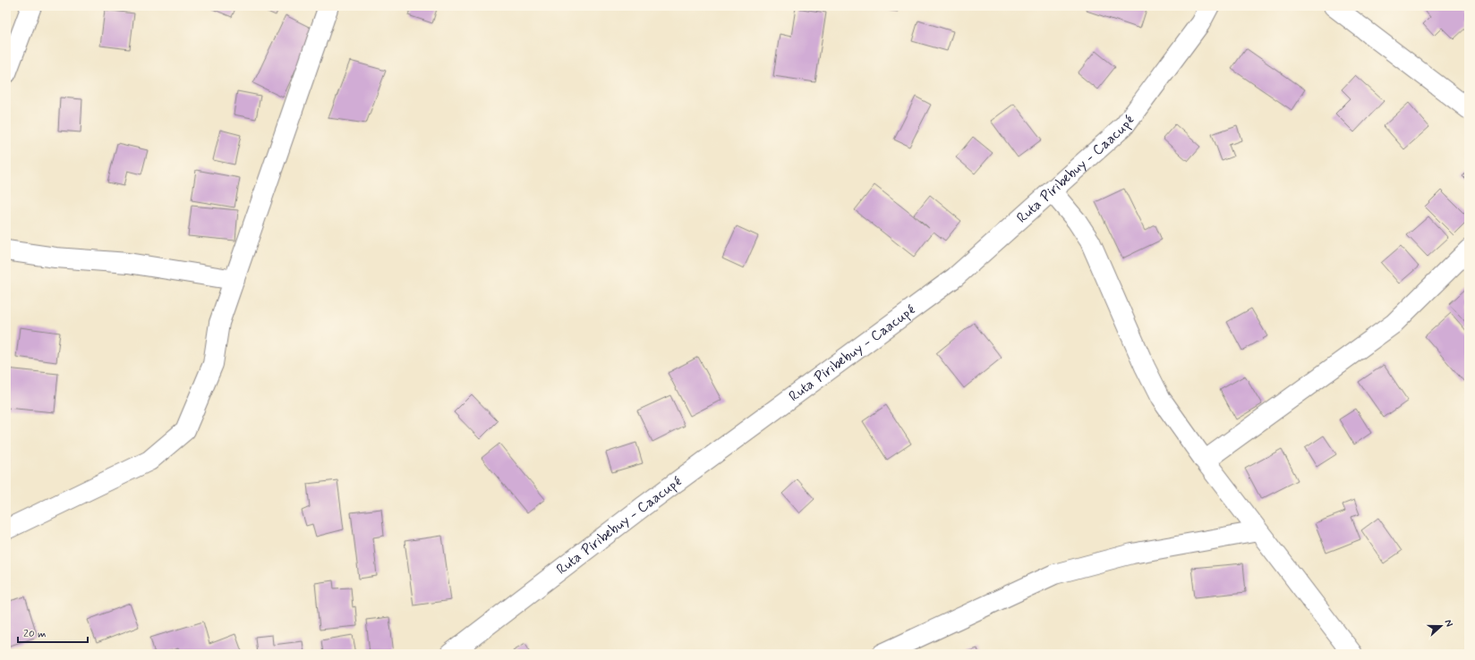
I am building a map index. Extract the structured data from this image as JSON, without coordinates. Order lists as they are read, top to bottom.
{
  "streets": {
    "street": ["Ruta Piribebuy - Caacupé"]
  },
  "scale_bar": "20 m",
  "north": "right"
}
